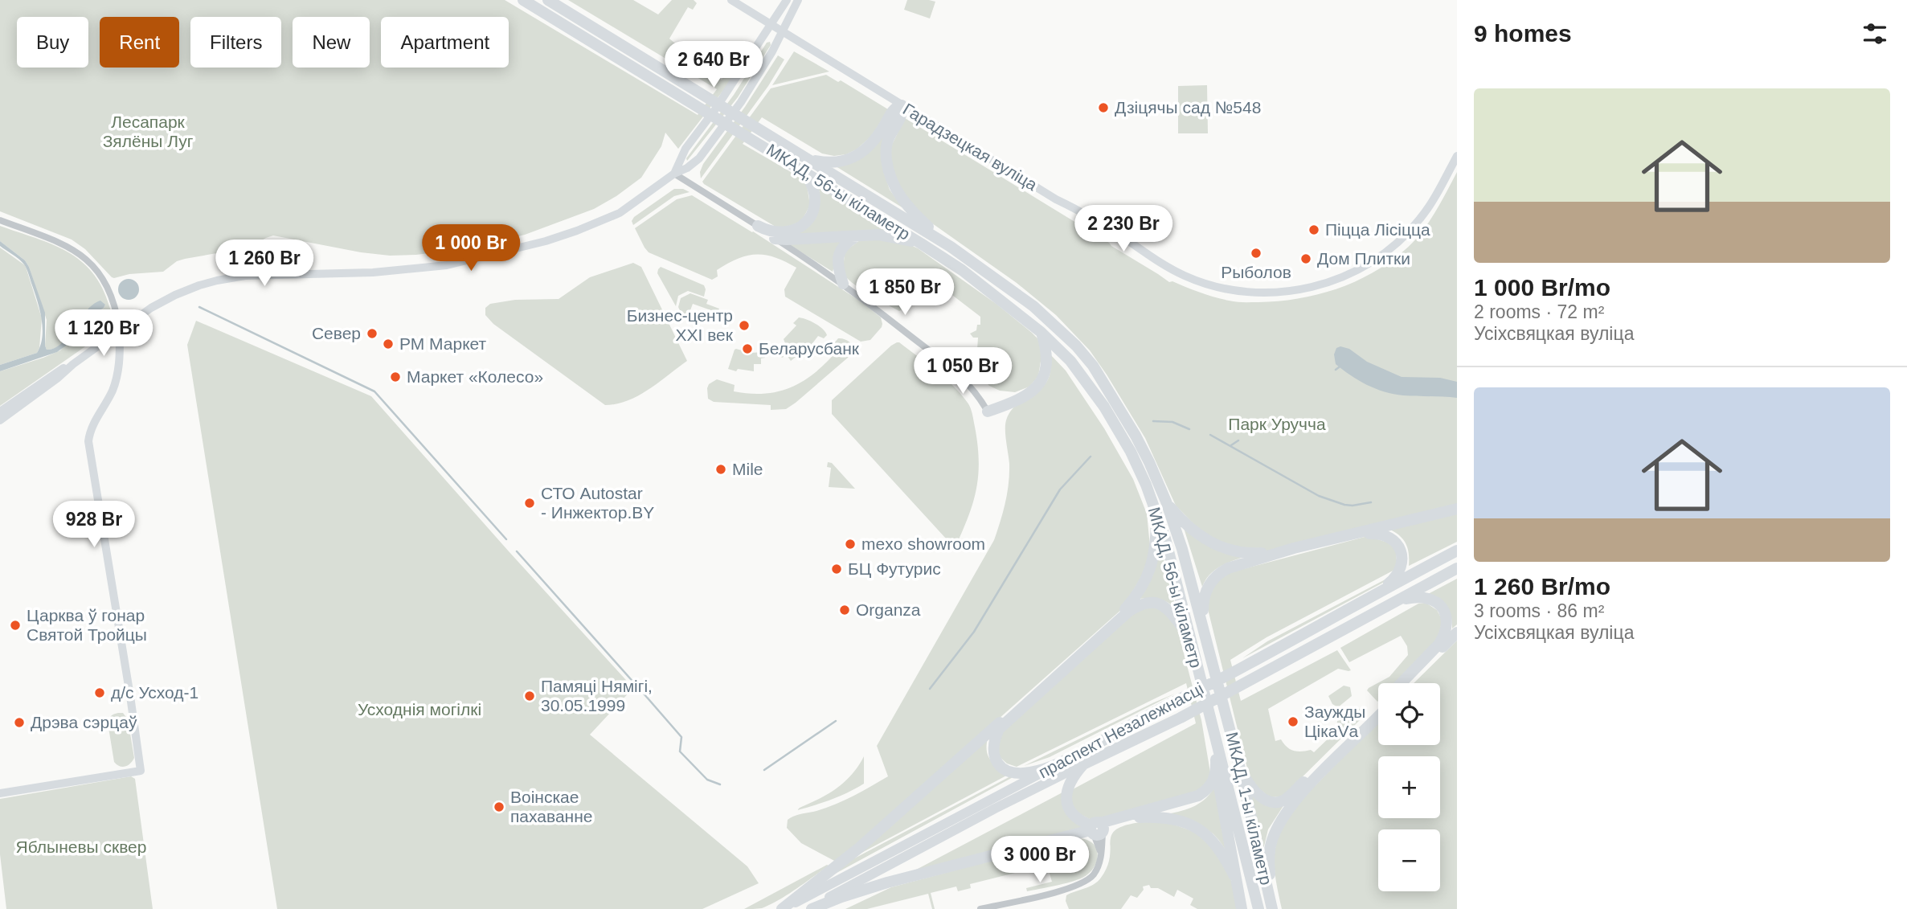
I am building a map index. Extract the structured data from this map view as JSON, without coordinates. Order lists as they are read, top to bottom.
{
  "streets": {
    "highway": ["МКАД, 56-ы кіламетр", "праспект Незалежнасці", "МКАД, 1-ы кіламетр"],
    "street": ["Гарадзецкая вуліца"]
  },
  "crossings": [
    ["МКАД, 56-ы кіламетр", "МКАД, 1-ы кіламетр"]
  ],
  "parks": [
    "Лесапарк Зялёны Луг",
    "Парк Уручча",
    "Усходнія могілкі",
    "Яблыневы сквер"
  ],
  "places": [
    "Дзіцячы сад №548",
    "Піцца Лісіцца",
    "Рыболов",
    "Дом Плитки",
    "Бизнес-центр XXI век",
    "Север",
    "РМ Маркет",
    "Беларусбанк",
    "Маркет «Колесо»",
    "Mile",
    "СТО Autostar - Инжектор.BY",
    "mexo showroom",
    "БЦ Футурис",
    "Organza",
    "Царква ў гонар Святой Тройцы",
    "д/с Усход-1",
    "Памяці Нямігі, 30.05.1999",
    "Заужды ЦікаVа",
    "Дрэва сэрцаў",
    "Воінскае пахаванне"
  ],
  "page": {
    "heading": "9 homes",
    "chip": [
      "Buy",
      "Rent",
      "Filters",
      "New",
      "Apartment"
    ],
    "price": [
      "2 640 Br",
      "2 230 Br",
      "1 000 Br",
      "1 260 Br",
      "1 850 Br",
      "1 120 Br",
      "1 050 Br",
      "928 Br",
      "3 000 Br"
    ],
    "list": [
      {
        "name": "1 000 Br/mo",
        "note": "2 rooms · 72 m² · Усіхсвяцкая вуліца"
      },
      {
        "name": "1 260 Br/mo",
        "note": "3 rooms · 86 m² · Усіхсвяцкая вуліца"
      }
    ],
    "map_buttons": ["+", "−"]
  }
}
